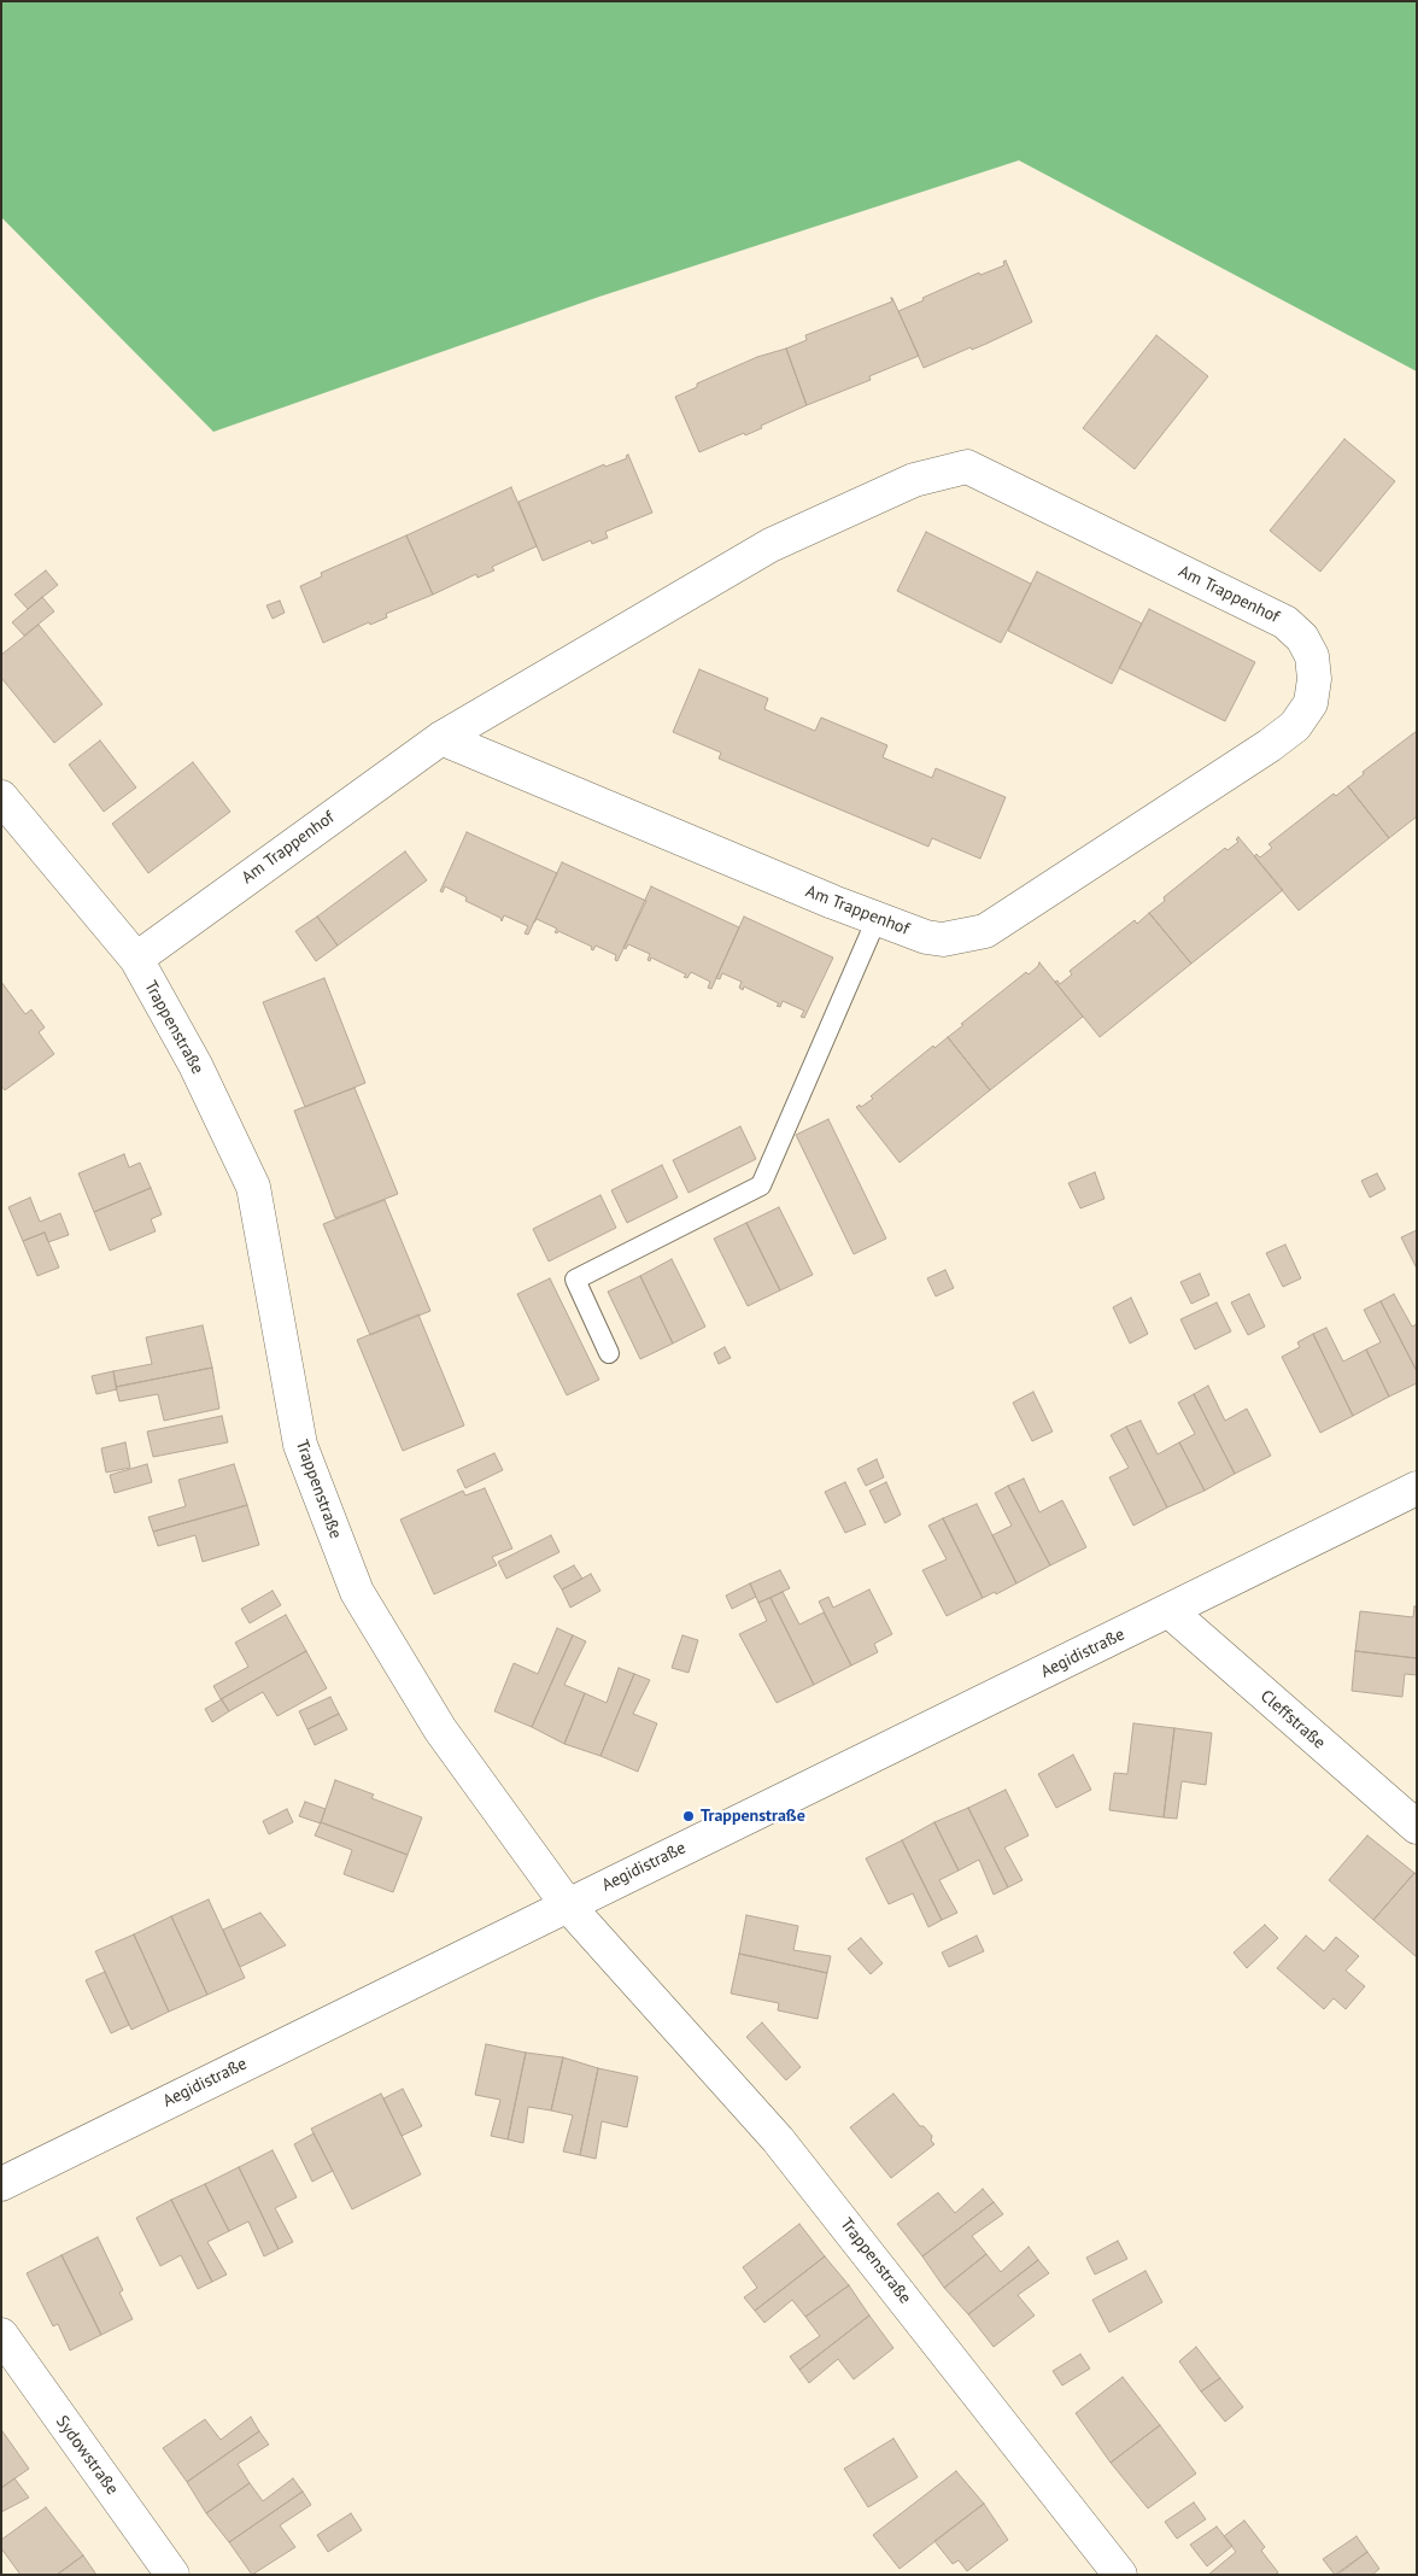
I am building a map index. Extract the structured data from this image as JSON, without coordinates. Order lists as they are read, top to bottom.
{
  "streets": {
    "street": [
      "Am Trappenhof",
      "Trappenstraße",
      "Aegidistraße",
      "Cleffstraße",
      "Sydowstraße"
    ]
  },
  "crossings": [
    ["Am Trappenhof", "Trappenstraße"],
    ["Trappenstraße", "Aegidistraße"],
    ["Aegidistraße", "Cleffstraße"]
  ],
  "places": ["Trappenstraße"]
}
